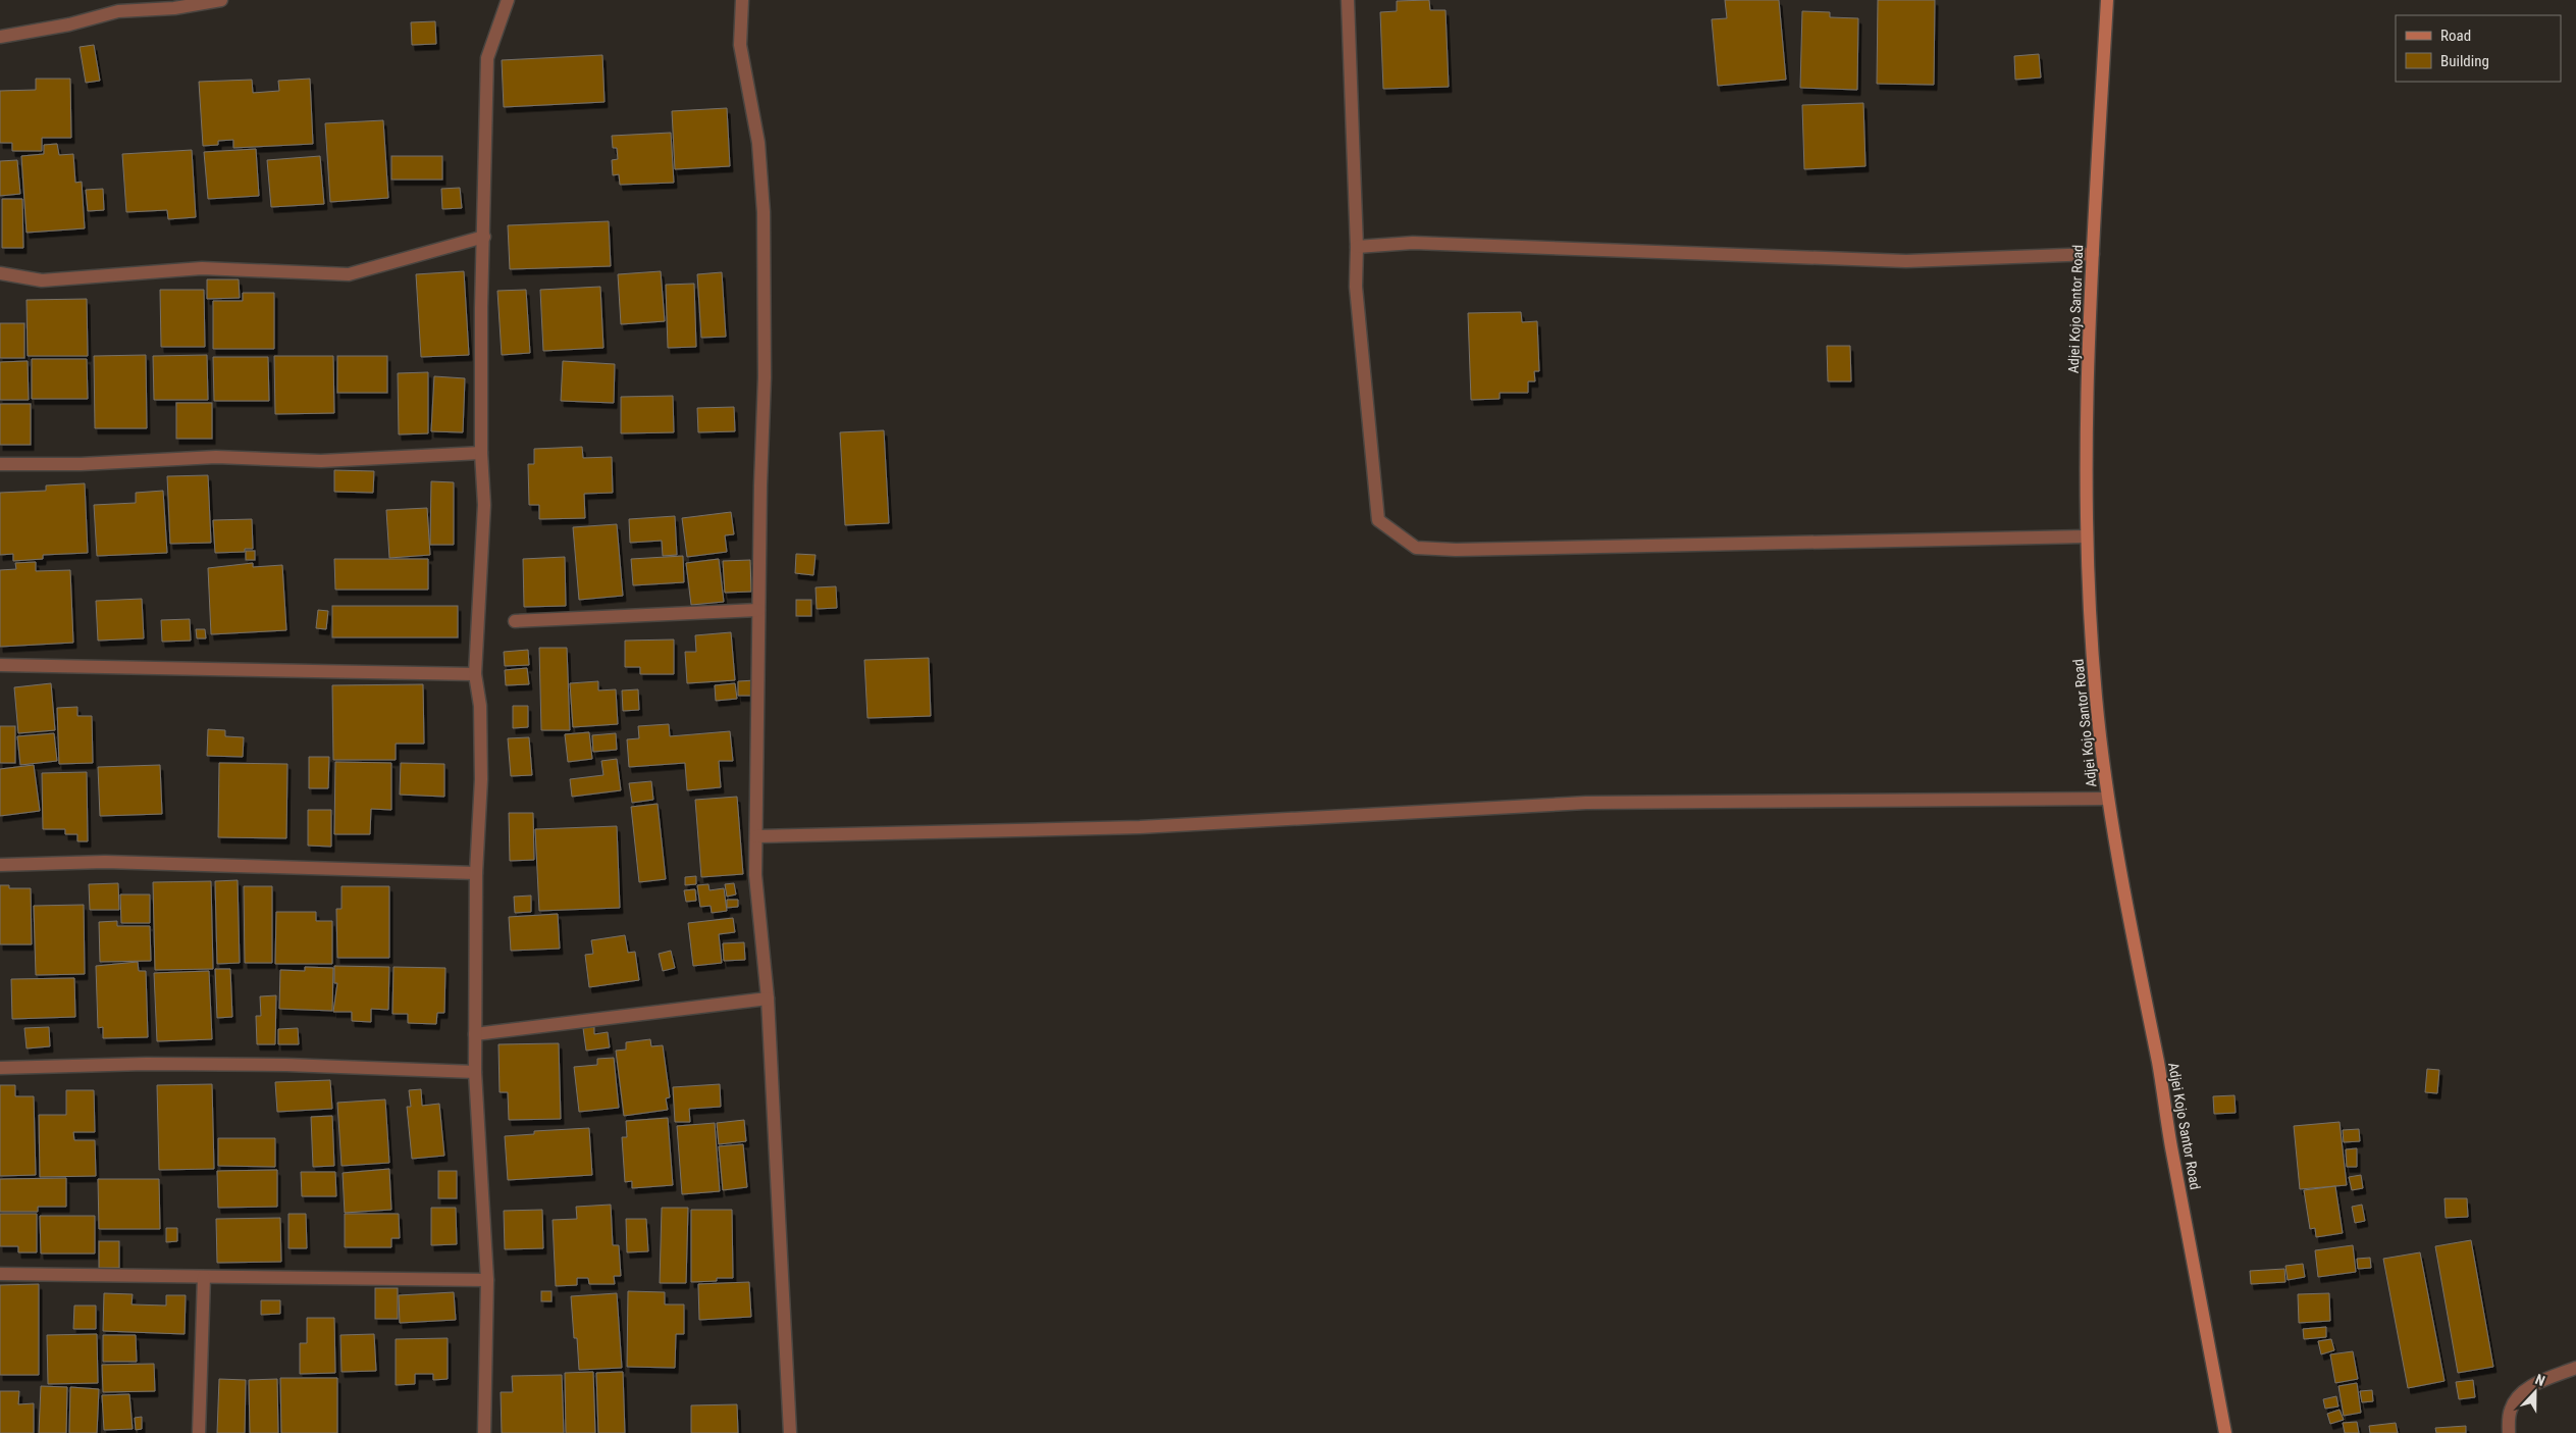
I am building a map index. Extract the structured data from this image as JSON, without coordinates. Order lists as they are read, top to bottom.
{
  "streets": {
    "street": ["Adjei Kojo Santor Road"]
  },
  "legend": ["Road", "Building"],
  "north": "top"
}
